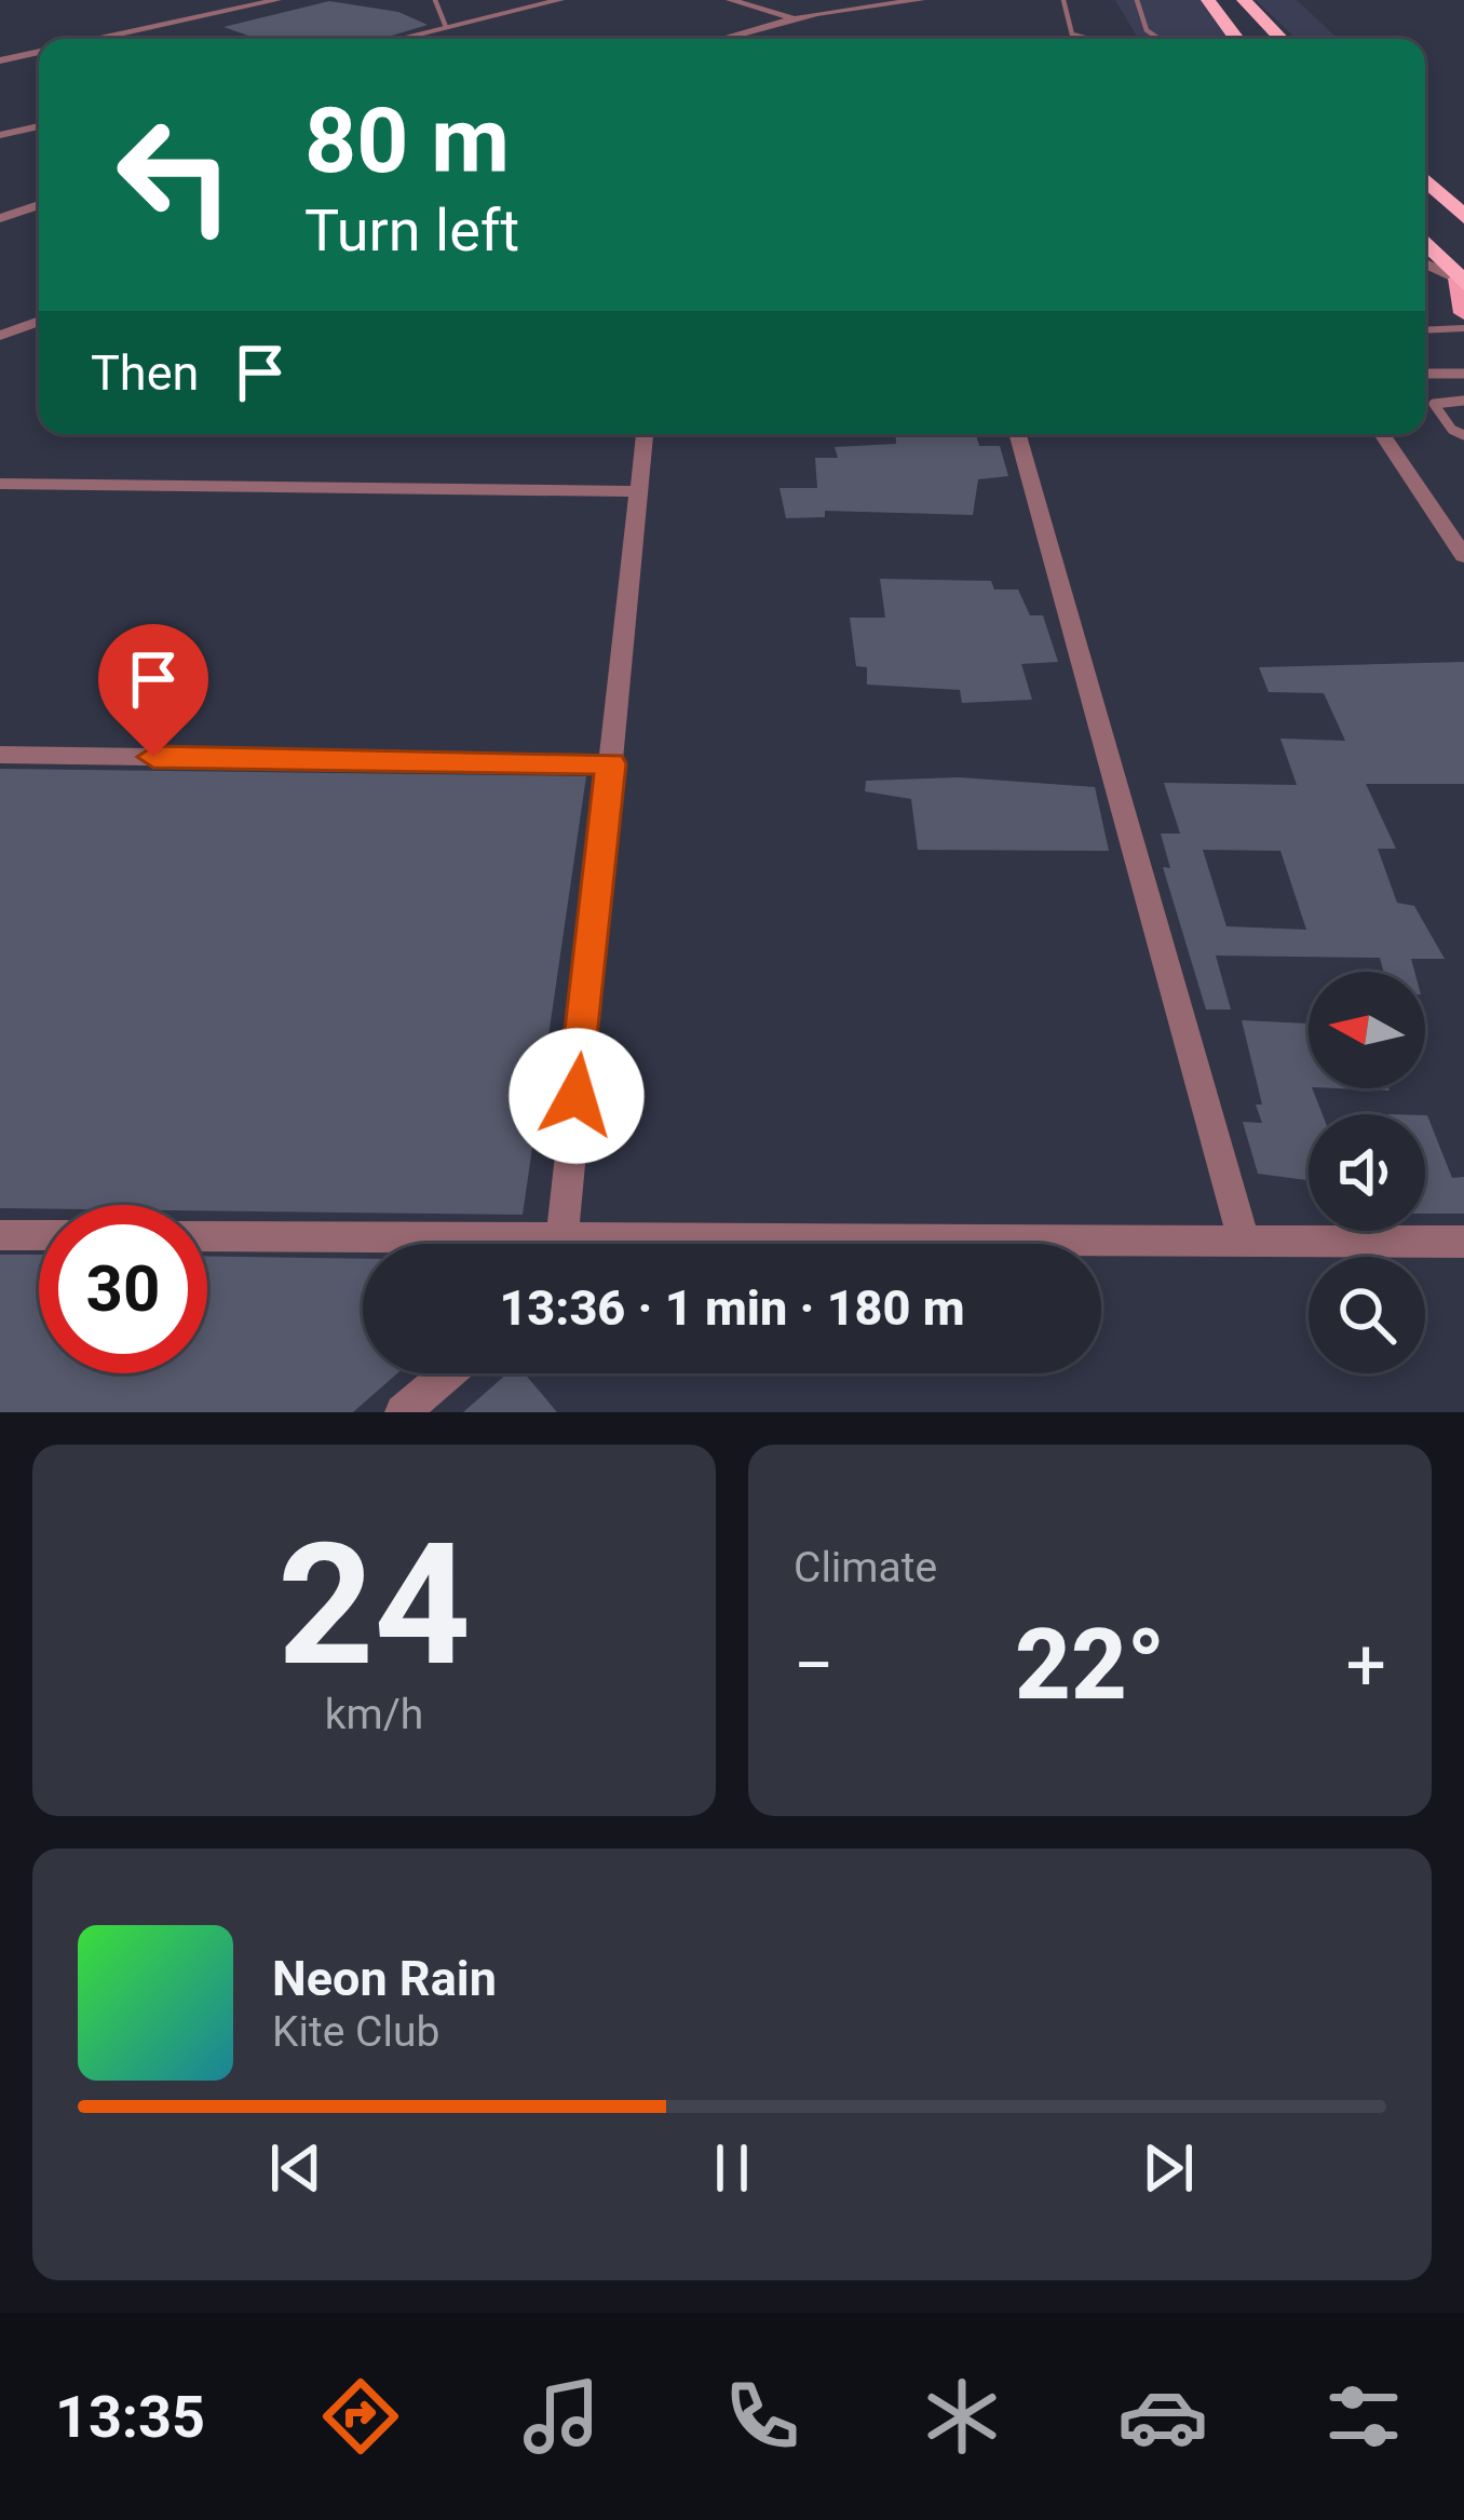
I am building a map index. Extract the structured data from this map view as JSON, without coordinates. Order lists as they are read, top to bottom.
{
  "north": "left",
  "page": {
    "turn": ["80 m", "Turn left"],
    "then": "Then",
    "limit": "30",
    "trip": "13:36 · 1 min · 180 m",
    "tile": [
      ["24", "km/h"],
      "Climate"
    ],
    "heat": ["−", "22°", "+"],
    "song": ["Neon Rain", "Kite Club"],
    "tabs": "13:35"
  }
}
